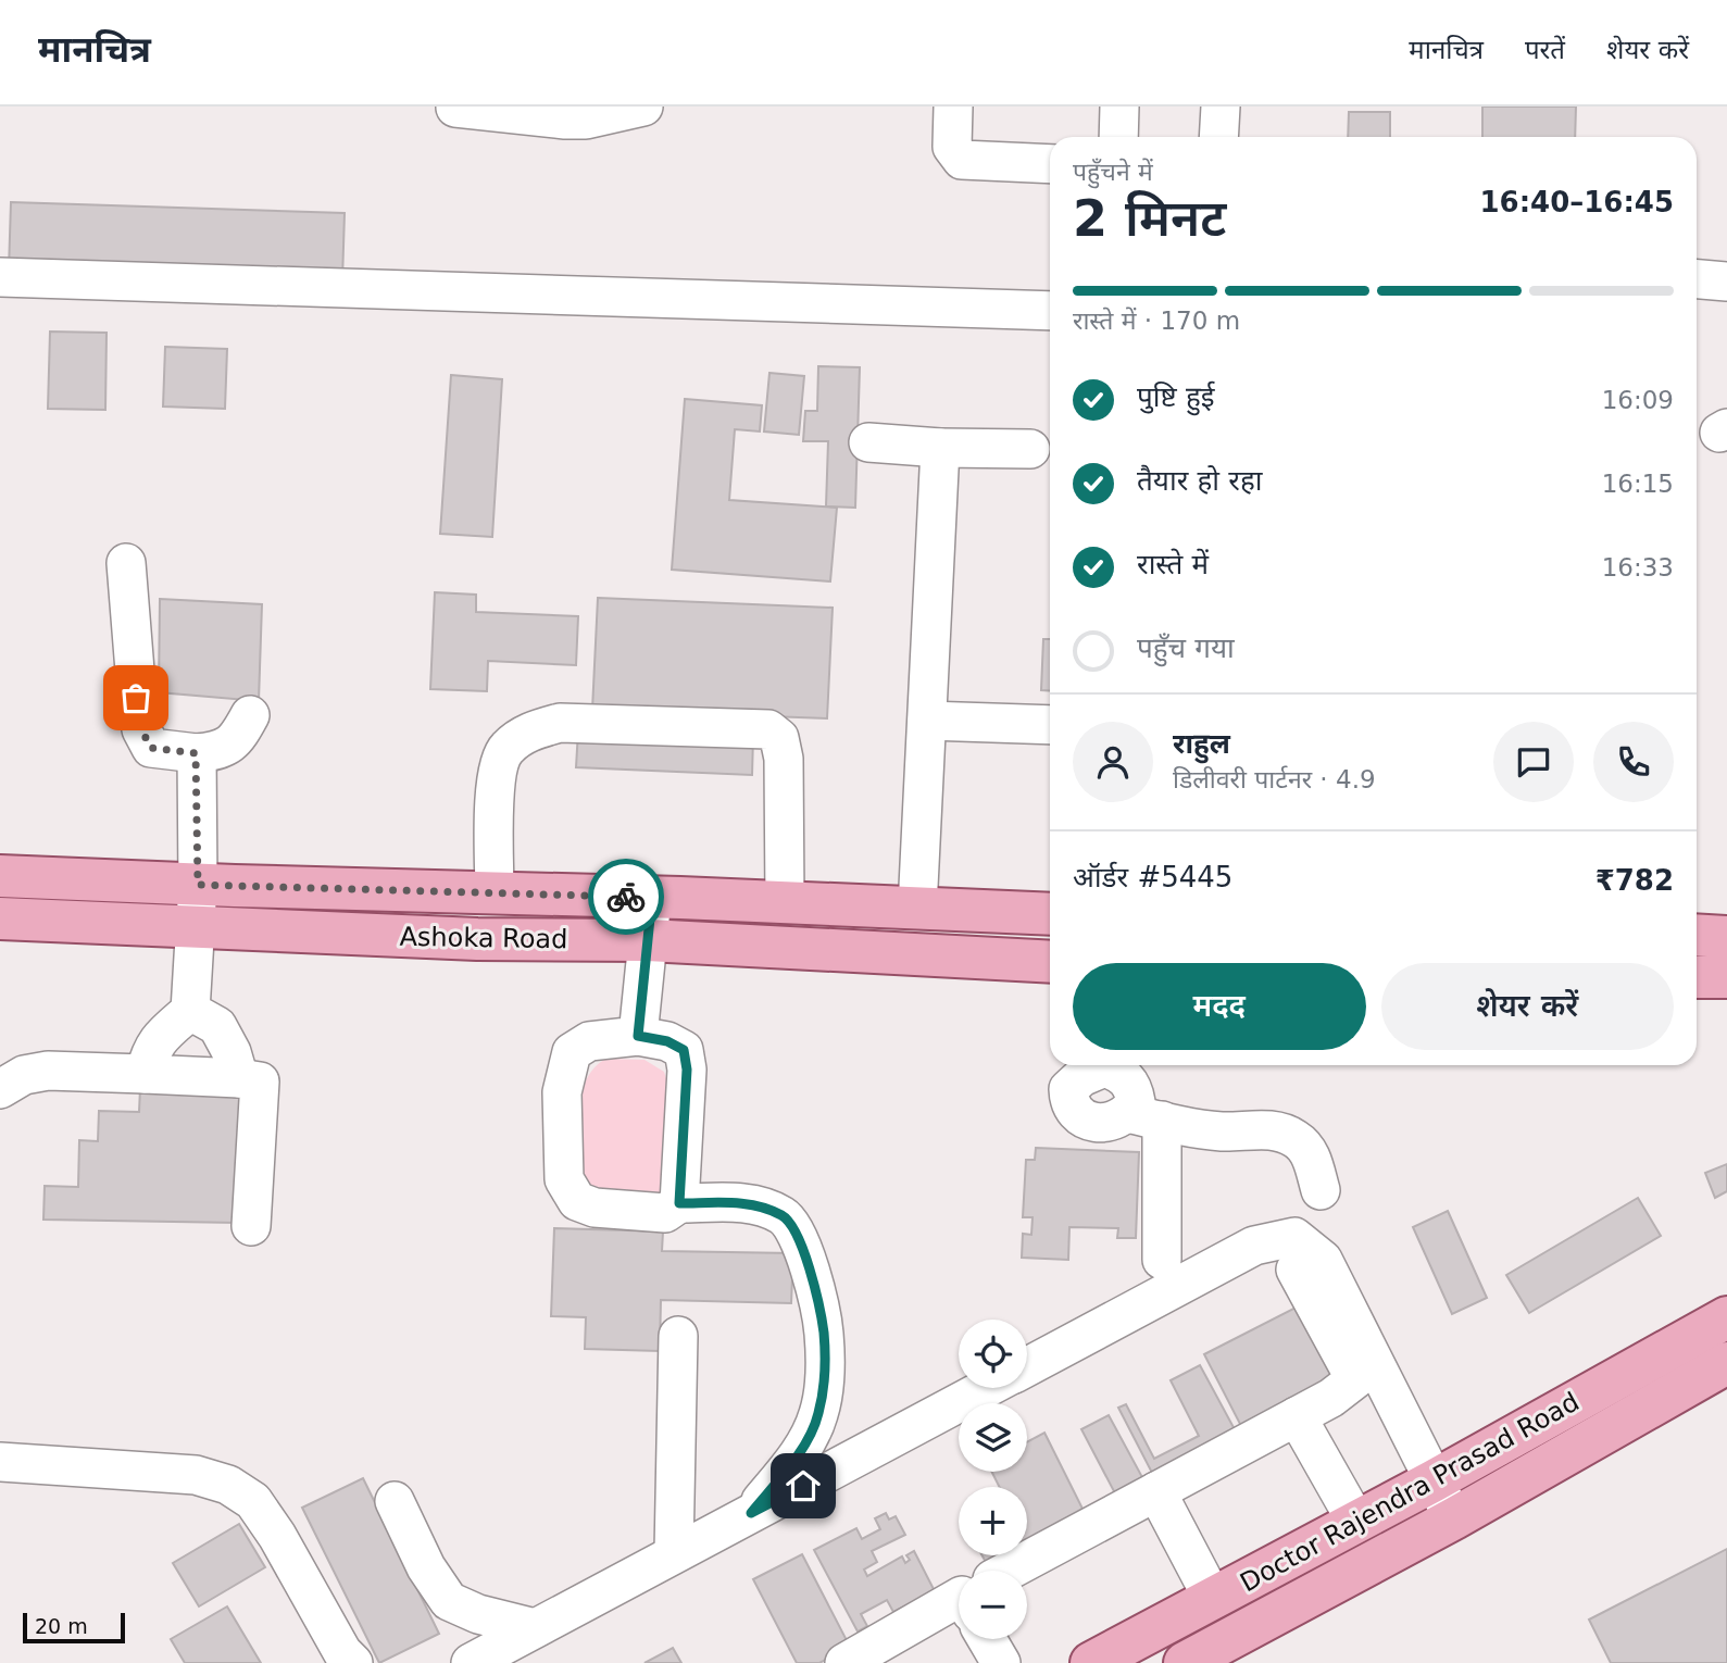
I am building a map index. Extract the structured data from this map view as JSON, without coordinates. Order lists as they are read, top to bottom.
{
  "streets": {
    "main road": ["Ashoka Road", "Doctor Rajendra Prasad Road"]
  },
  "scale_bar": "20 m",
  "page": {
    "header": "मानचित्र",
    "nav": ["मानचित्र", "परतें", "शेयर करें"],
    "heading": ["2 मिनट", "पहुँचने में", "16:40–16:45"],
    "panel": [
      "राहुल",
      "डिलीवरी पार्टनर · 4.9",
      "ऑर्डर #5445",
      "₹782"
    ],
    "bar": "रास्ते में · 170 m",
    "list": [
      ["पुष्टि हुई", "16:09"],
      ["तैयार हो रहा", "16:15"],
      ["रास्ते में", "16:33"],
      "पहुँच गया"
    ],
    "buttons": ["मदद", "शेयर करें"],
    "map_buttons": ["+", "−"],
    "scale": "20 m"
  }
}
